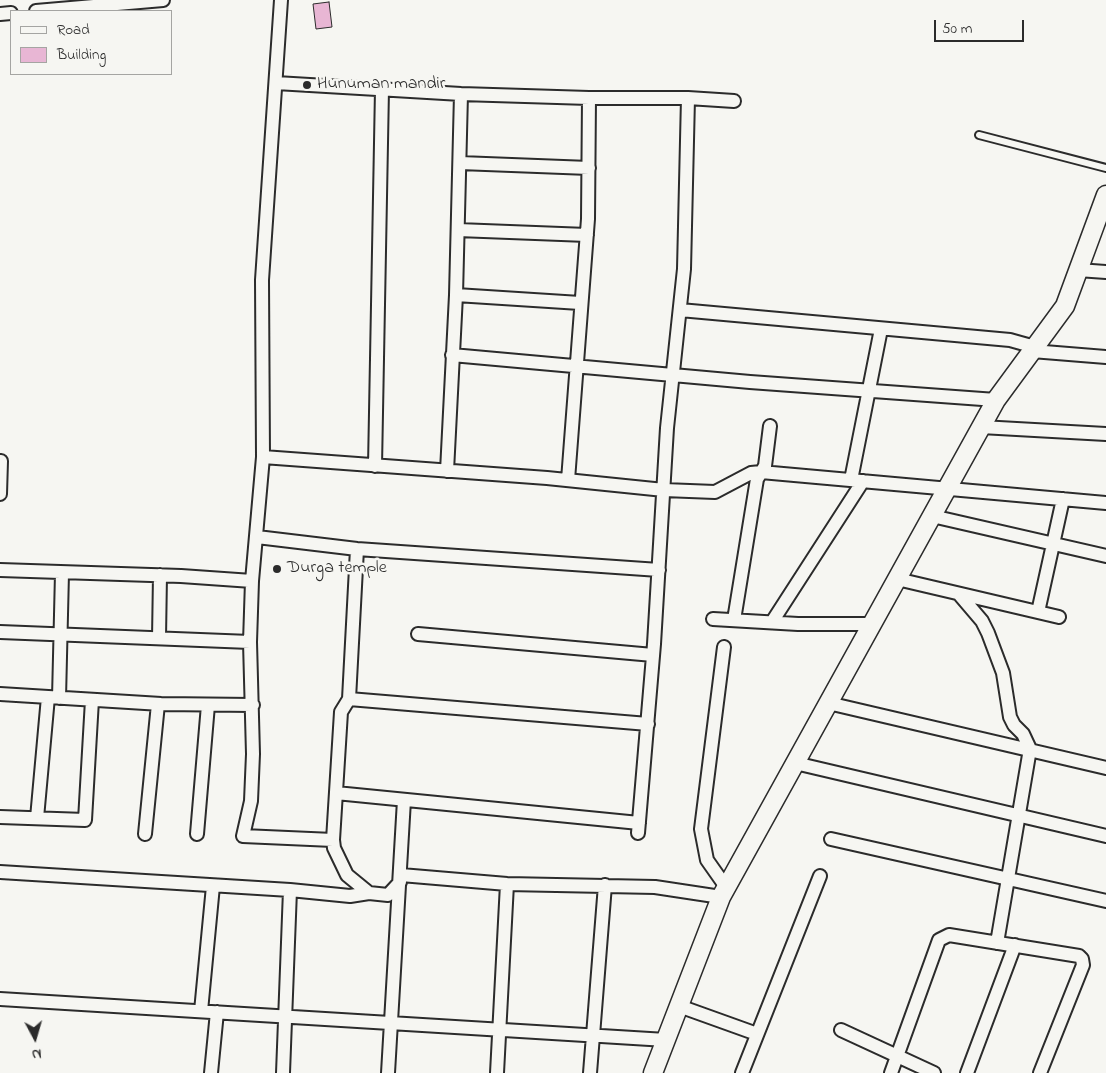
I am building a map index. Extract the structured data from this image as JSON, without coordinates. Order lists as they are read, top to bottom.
{
  "places": ["Hunuman mandir", "Durga temple"],
  "legend": ["Road", "Building"],
  "scale_bar": "50 m",
  "north": "bottom"
}
